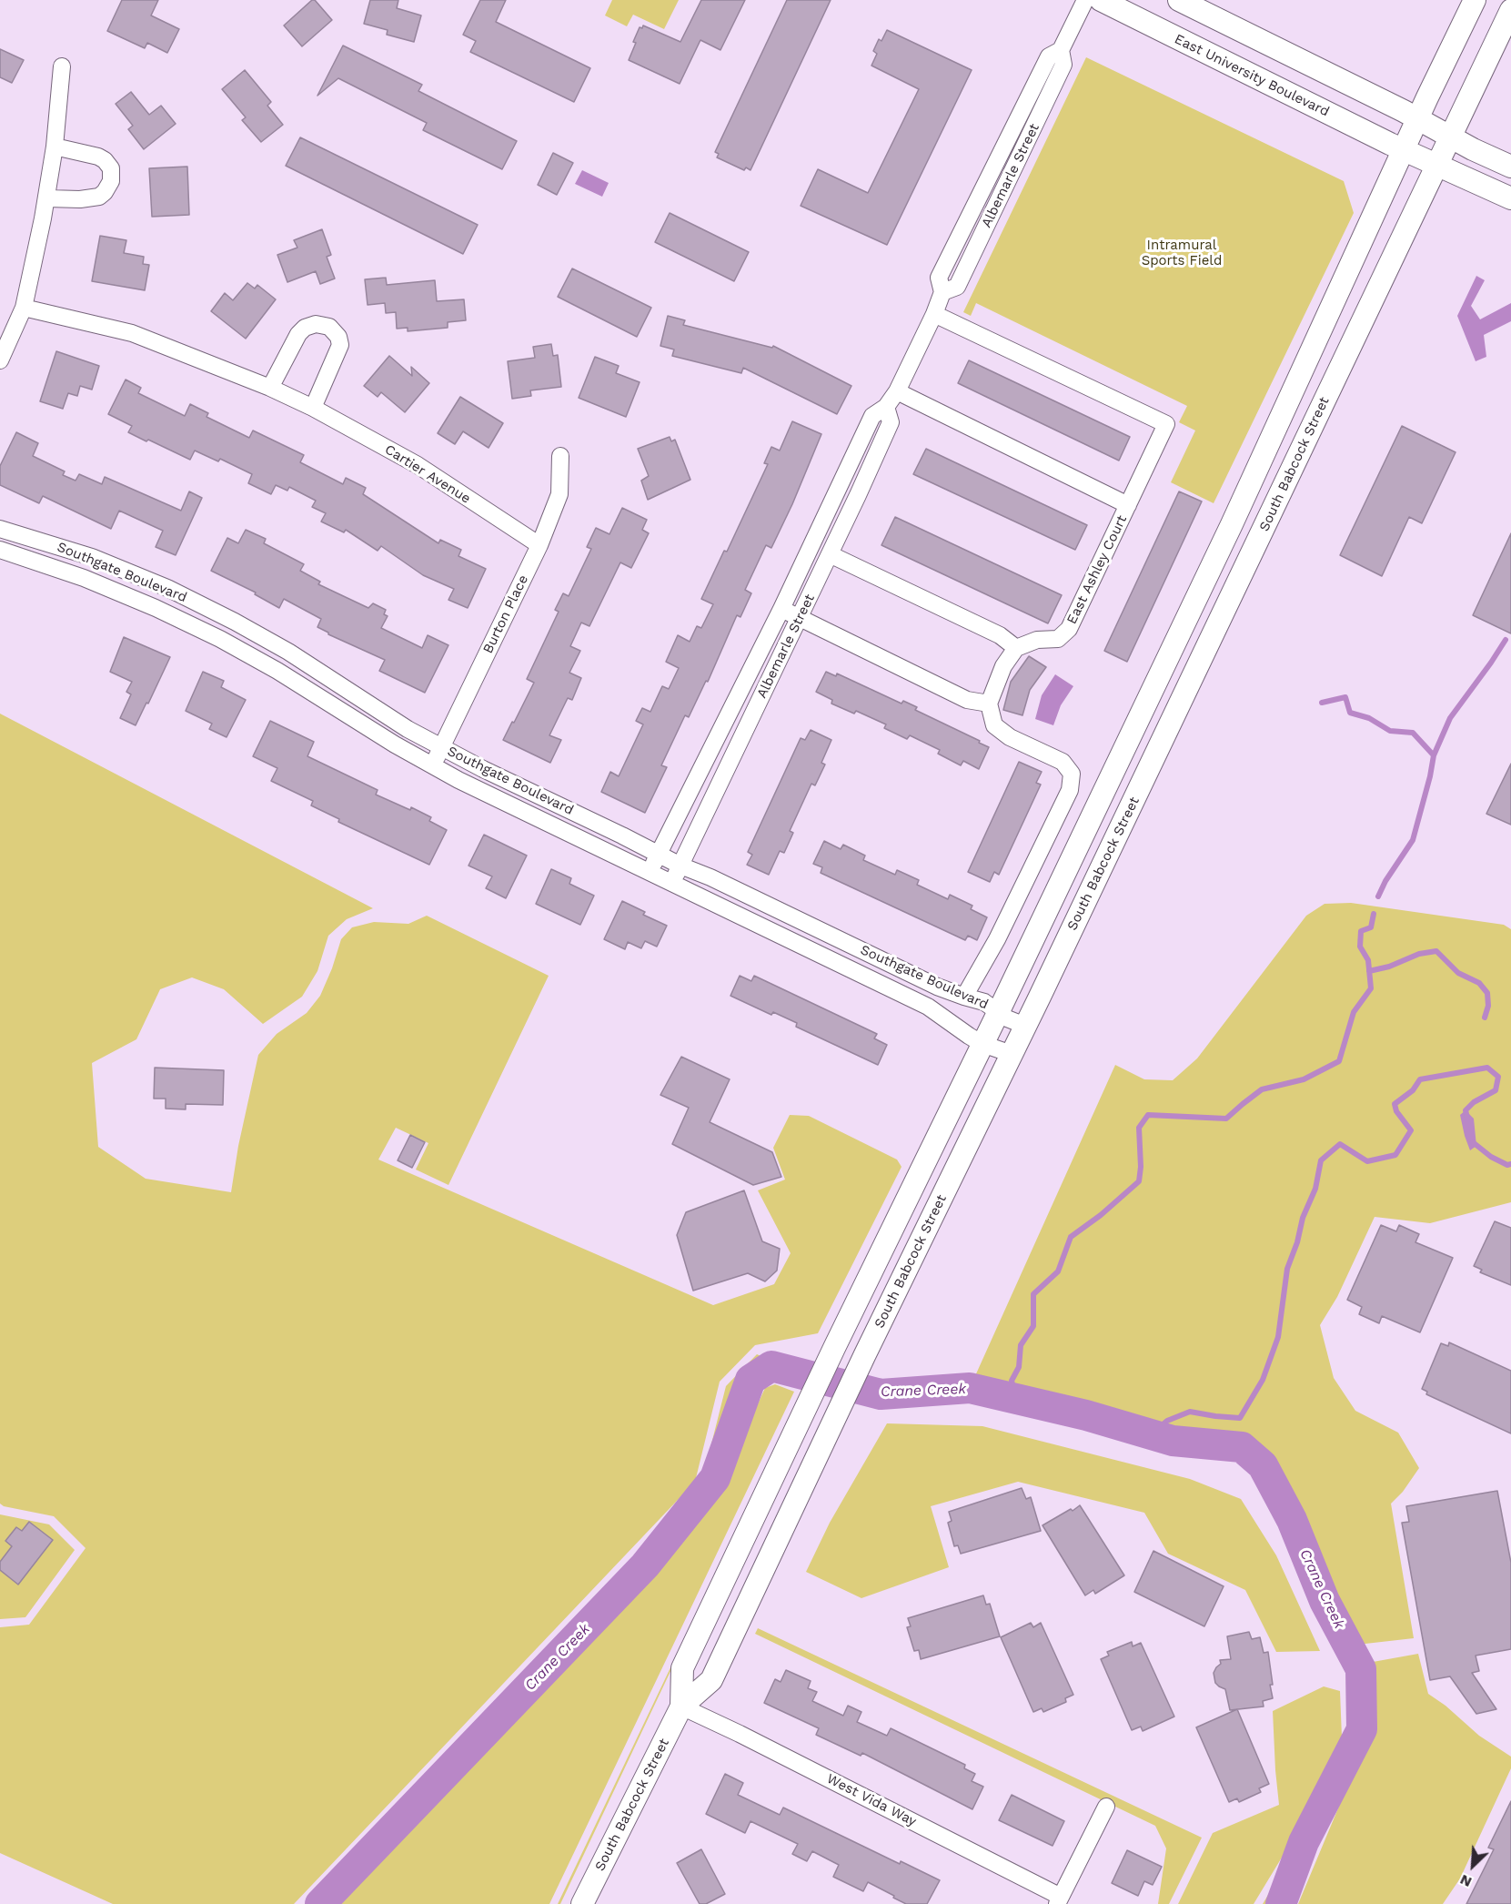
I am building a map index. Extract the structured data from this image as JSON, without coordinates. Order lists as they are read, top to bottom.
{
  "streets": {
    "main road": ["East University Boulevard", "South Babcock Street"],
    "street": [
      "Albemarle Street",
      "Cartier Avenue",
      "East Ashley Court",
      "Southgate Boulevard",
      "Burton Place",
      "West Vida Way"
    ]
  },
  "crossings": [
    ["East University Boulevard", "South Babcock Street"],
    ["Albemarle Street", "East Ashley Court"],
    ["Albemarle Street", "Southgate Boulevard"],
    ["South Babcock Street", "Southgate Boulevard"],
    ["South Babcock Street", "West Vida Way"],
    ["Cartier Avenue", "Burton Place"],
    ["Southgate Boulevard", "Burton Place"]
  ],
  "water": ["Crane Creek"],
  "parks": ["Intramural Sports Field"],
  "north": "bottom left"
}
